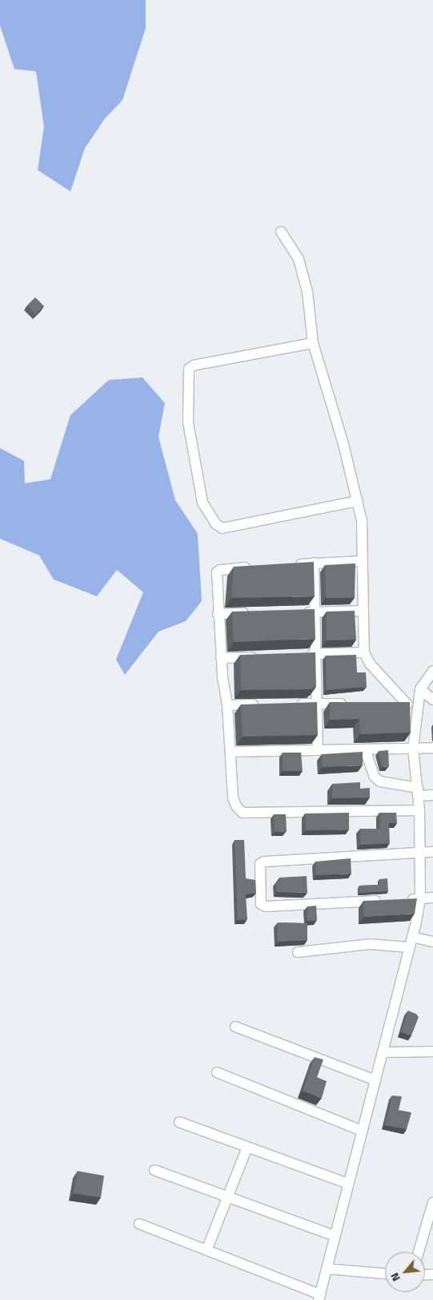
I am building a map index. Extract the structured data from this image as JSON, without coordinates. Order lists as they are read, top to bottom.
{
  "north": "bottom left"
}
